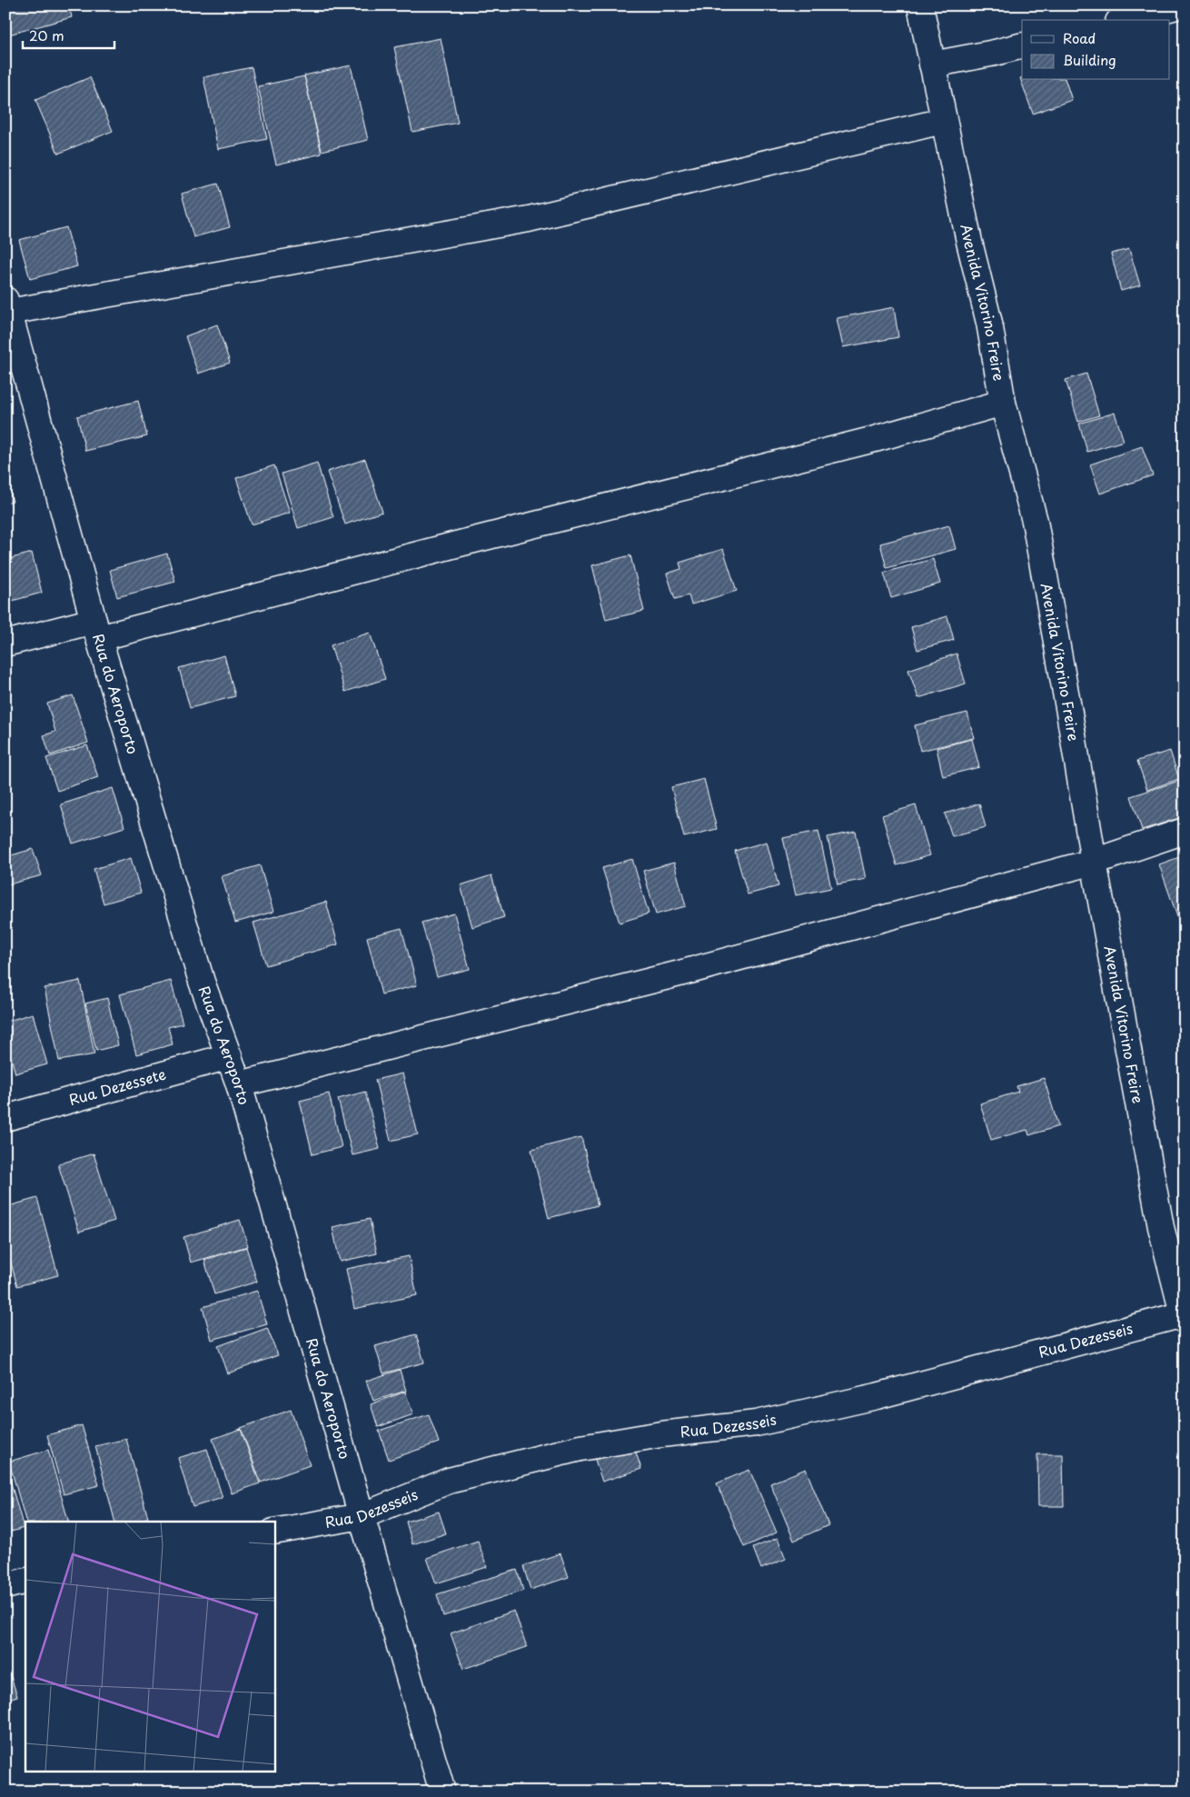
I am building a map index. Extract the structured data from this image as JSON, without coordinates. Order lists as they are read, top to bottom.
{
  "streets": {
    "street": [
      "Avenida Vitorino Freire",
      "Rua do Aeroporto",
      "Rua Dezessete",
      "Rua Dezesseis"
    ]
  },
  "crossings": [
    ["Avenida Vitorino Freire", "Rua Dezesseis"],
    ["Rua do Aeroporto", "Rua Dezessete"],
    ["Rua do Aeroporto", "Rua Dezesseis"]
  ],
  "legend": ["Road", "Building"],
  "scale_bar": "20 m"
}
